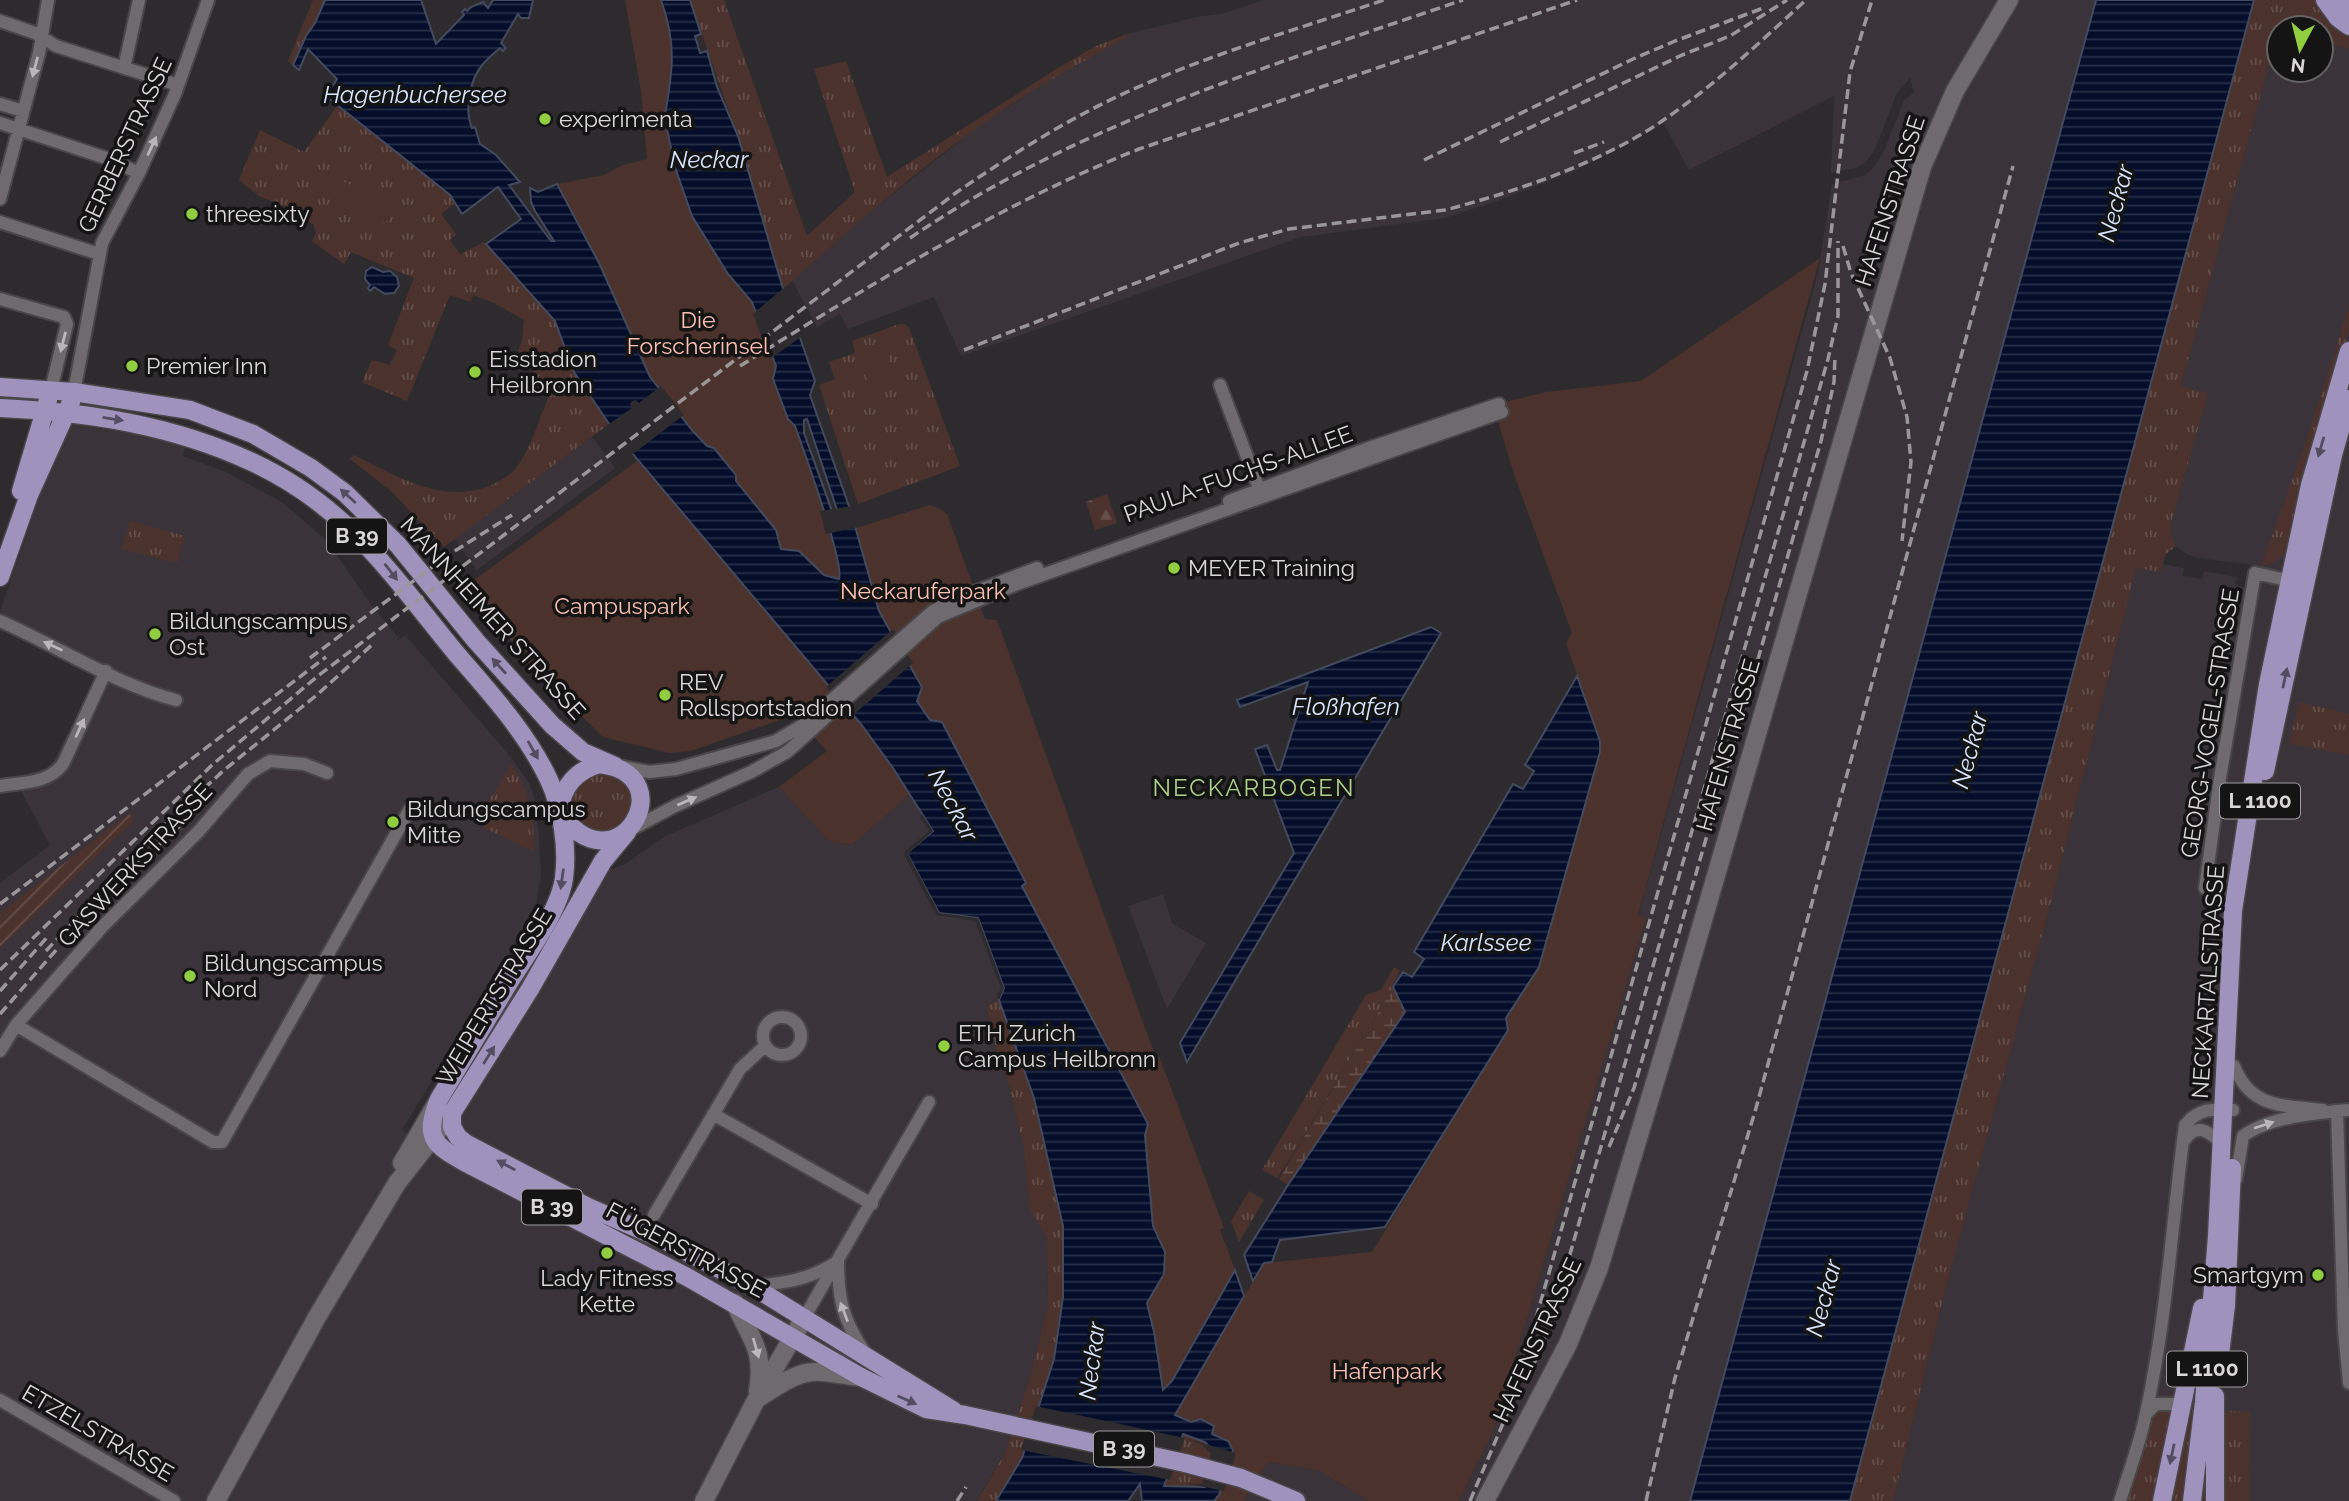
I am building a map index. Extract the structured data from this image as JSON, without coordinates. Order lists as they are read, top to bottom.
{
  "streets": {
    "main road": [
      "HAFENSTRASSE",
      "B 39",
      "MANNHEIMER STRASSE",
      "L 1100",
      "NECKARTALSTRASSE",
      "WEIPERTSTRASSE",
      "FÜGERSTRASSE"
    ],
    "street": [
      "GERBERSTRASSE",
      "PAULA-FUCHS-ALLEE",
      "GEORG-VOGEL-STRASSE",
      "GASWERKSTRASSE",
      "ETZELSTRASSE"
    ]
  },
  "crossings": [
    ["GERBERSTRASSE", "MANNHEIMER STRASSE"],
    ["PAULA-FUCHS-ALLEE", "MANNHEIMER STRASSE"],
    ["B 39", "MANNHEIMER STRASSE"],
    ["B 39", "WEIPERTSTRASSE"],
    ["B 39", "FÜGERSTRASSE"],
    ["MANNHEIMER STRASSE", "WEIPERTSTRASSE"],
    ["GEORG-VOGEL-STRASSE", "NECKARTALSTRASSE"],
    ["WEIPERTSTRASSE", "FÜGERSTRASSE"]
  ],
  "districts": ["NECKARBOGEN"],
  "water": [
    "Hagenbuchersee",
    "Neckar",
    "Floßhafen",
    "Karlssee"
  ],
  "parks": [
    "Die Forscherinsel",
    "Neckaruferpark",
    "Campuspark",
    "Hafenpark"
  ],
  "places": [
    "experimenta",
    "threesixty",
    "Premier Inn",
    "Eisstadion Heilbronn",
    "MEYER Training",
    "Bildungscampus Ost",
    "REV Rollsportstadion",
    "Bildungscampus Mitte",
    "Bildungscampus Nord",
    "ETH Zurich Campus Heilbronn",
    "Lady Fitness Kette",
    "Smartgym"
  ],
  "north": "bottom"
}
